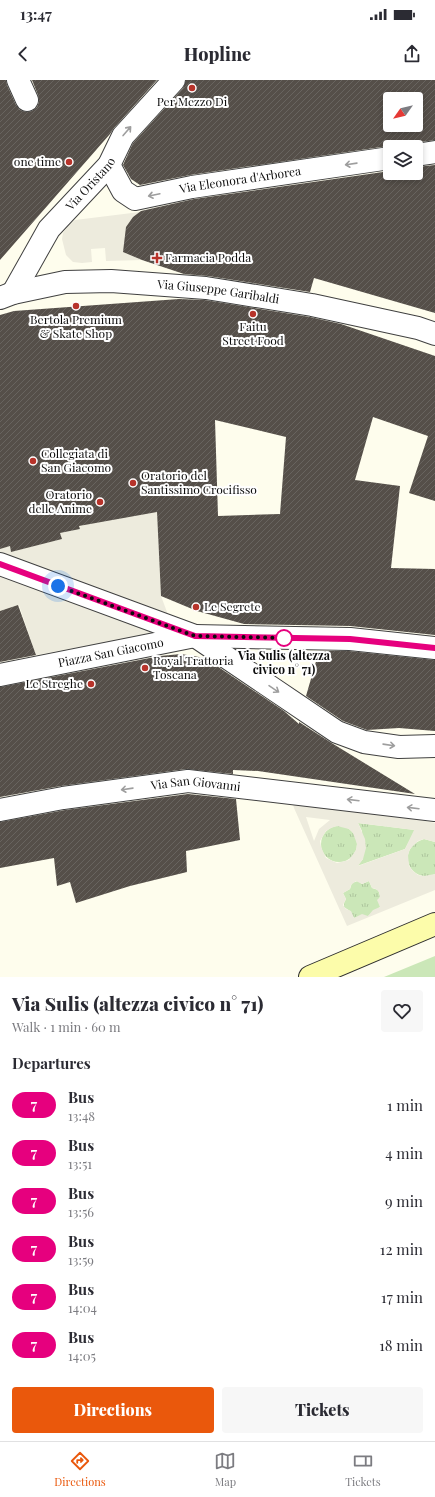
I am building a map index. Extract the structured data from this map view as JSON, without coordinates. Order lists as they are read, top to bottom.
{
  "streets": {
    "street": [
      "Via Eleonora d'Arborea",
      "Via Oristano",
      "Via Giuseppe Garibaldi",
      "Piazza San Giacomo",
      "Via San Giovanni"
    ]
  },
  "crossings": [
    ["Via Eleonora d'Arborea", "Via Oristano"],
    ["Via Oristano", "Via Giuseppe Garibaldi"]
  ],
  "one_way": ["Via Eleonora d'Arborea", "Via Oristano"],
  "places": {
    "other": [
      "Per Mezzo Di",
      "one time",
      "Bertola Premium & Skate Shop",
      "Faitu Street Food",
      "Collegiata di San Giacomo",
      "Oratorio del Santissimo Crocifisso",
      "Oratorio delle Anime",
      "Le Segrete",
      "Via Sulis (altezza civico n° 71)",
      "Royal Trattoria Toscana",
      "Le Streghe"
    ],
    "health": ["Farmacia Podda"]
  },
  "lines": ["bus line 7"],
  "north": "bottom left",
  "page": {
    "status": "13:47",
    "header": "Hopline",
    "heading": [
      ["Via Sulis (altezza civico n° 71)", "Walk · 1 min · 60 m"],
      "Departures"
    ],
    "list": [
      {
        "mark": "7",
        "name": "Bus",
        "note": "13:48",
        "value": "1 min"
      },
      {
        "mark": "7",
        "name": "Bus",
        "note": "13:51",
        "value": "4 min"
      },
      {
        "mark": "7",
        "name": "Bus",
        "note": "13:56",
        "value": "9 min"
      },
      {
        "mark": "7",
        "name": "Bus",
        "note": "13:59",
        "value": "12 min"
      },
      {
        "mark": "7",
        "name": "Bus",
        "note": "14:04",
        "value": "17 min"
      },
      {
        "mark": "7",
        "name": "Bus",
        "note": "14:05",
        "value": "18 min"
      }
    ],
    "buttons": ["Directions", "Tickets"],
    "tabs": ["Directions", "Map", "Tickets"]
  }
}
